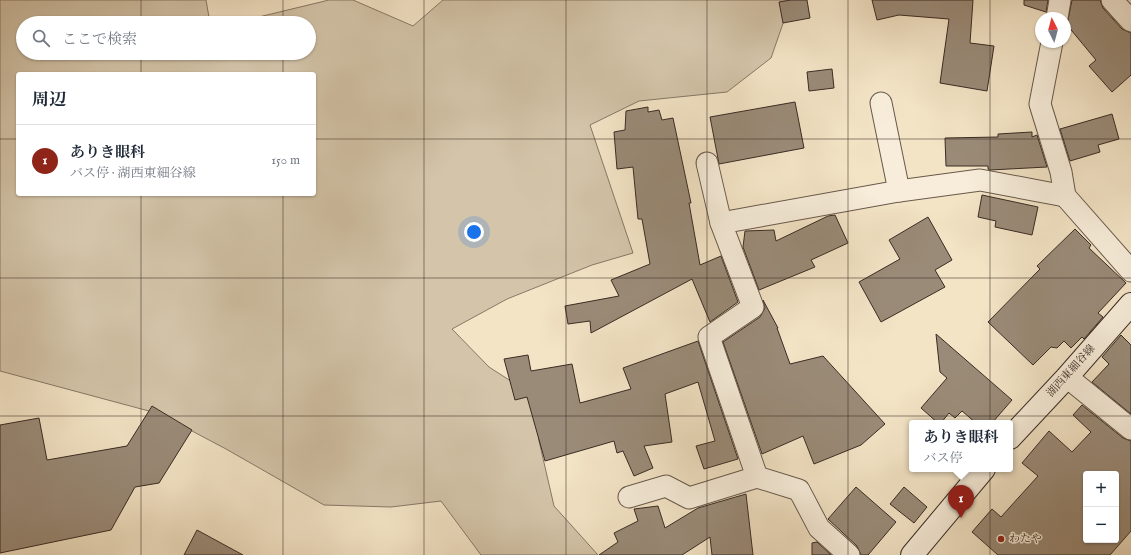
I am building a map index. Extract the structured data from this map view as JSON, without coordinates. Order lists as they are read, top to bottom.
{
  "streets": {
    "main road": ["湖西東細谷線"]
  },
  "places": ["わたや"],
  "north": "top",
  "page": {
    "search": "ここで検索",
    "heading": "周辺",
    "list": [
      {
        "mark": "1",
        "name": "ありき眼科",
        "note": "バス停 · 湖西東細谷線",
        "value": "150 m"
      }
    ],
    "popup": ["ありき眼科", "バス停"],
    "map_buttons": ["+", "−"],
    "pins": "1"
  }
}
